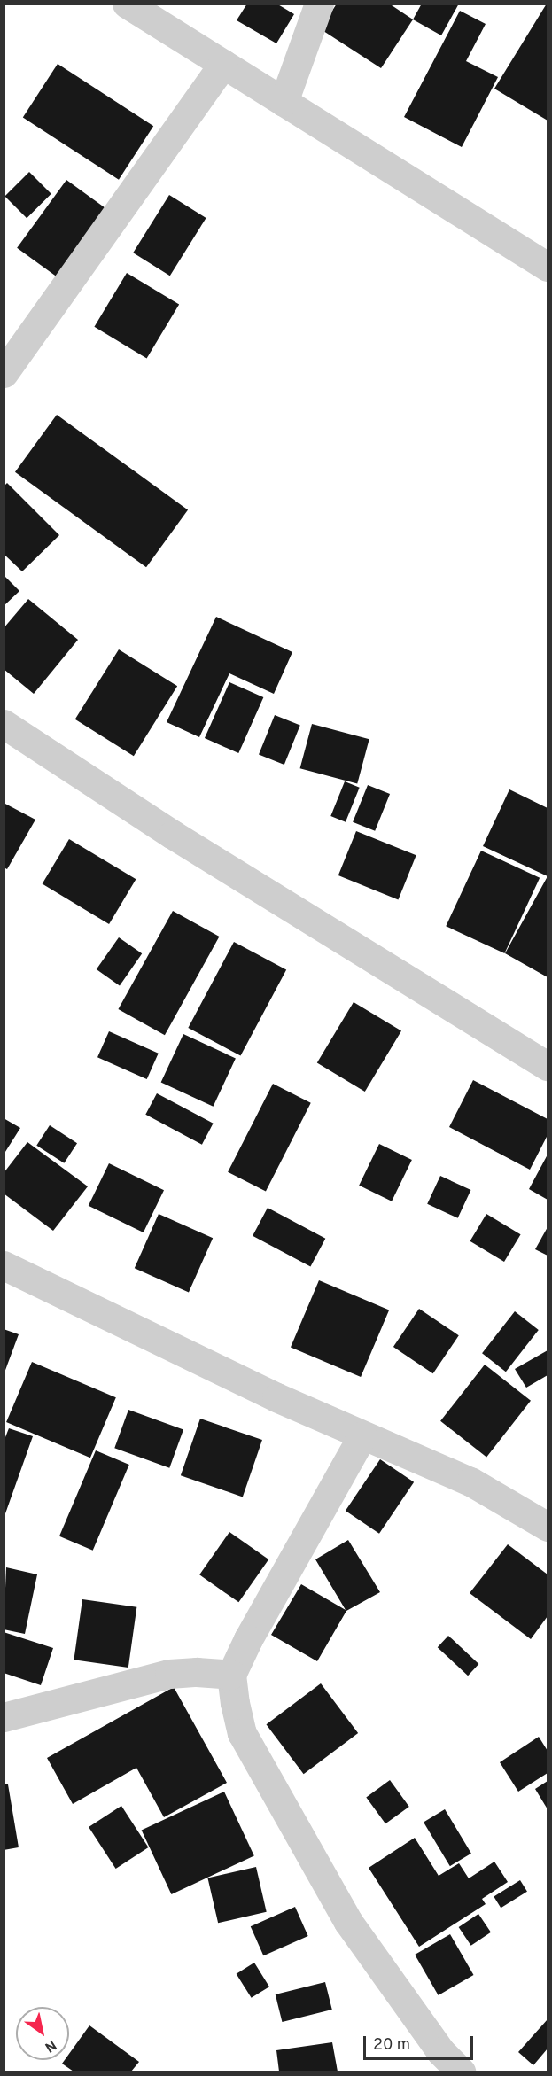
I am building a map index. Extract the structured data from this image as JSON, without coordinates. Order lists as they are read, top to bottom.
{
  "scale_bar": "20 m",
  "north": "bottom right"
}
